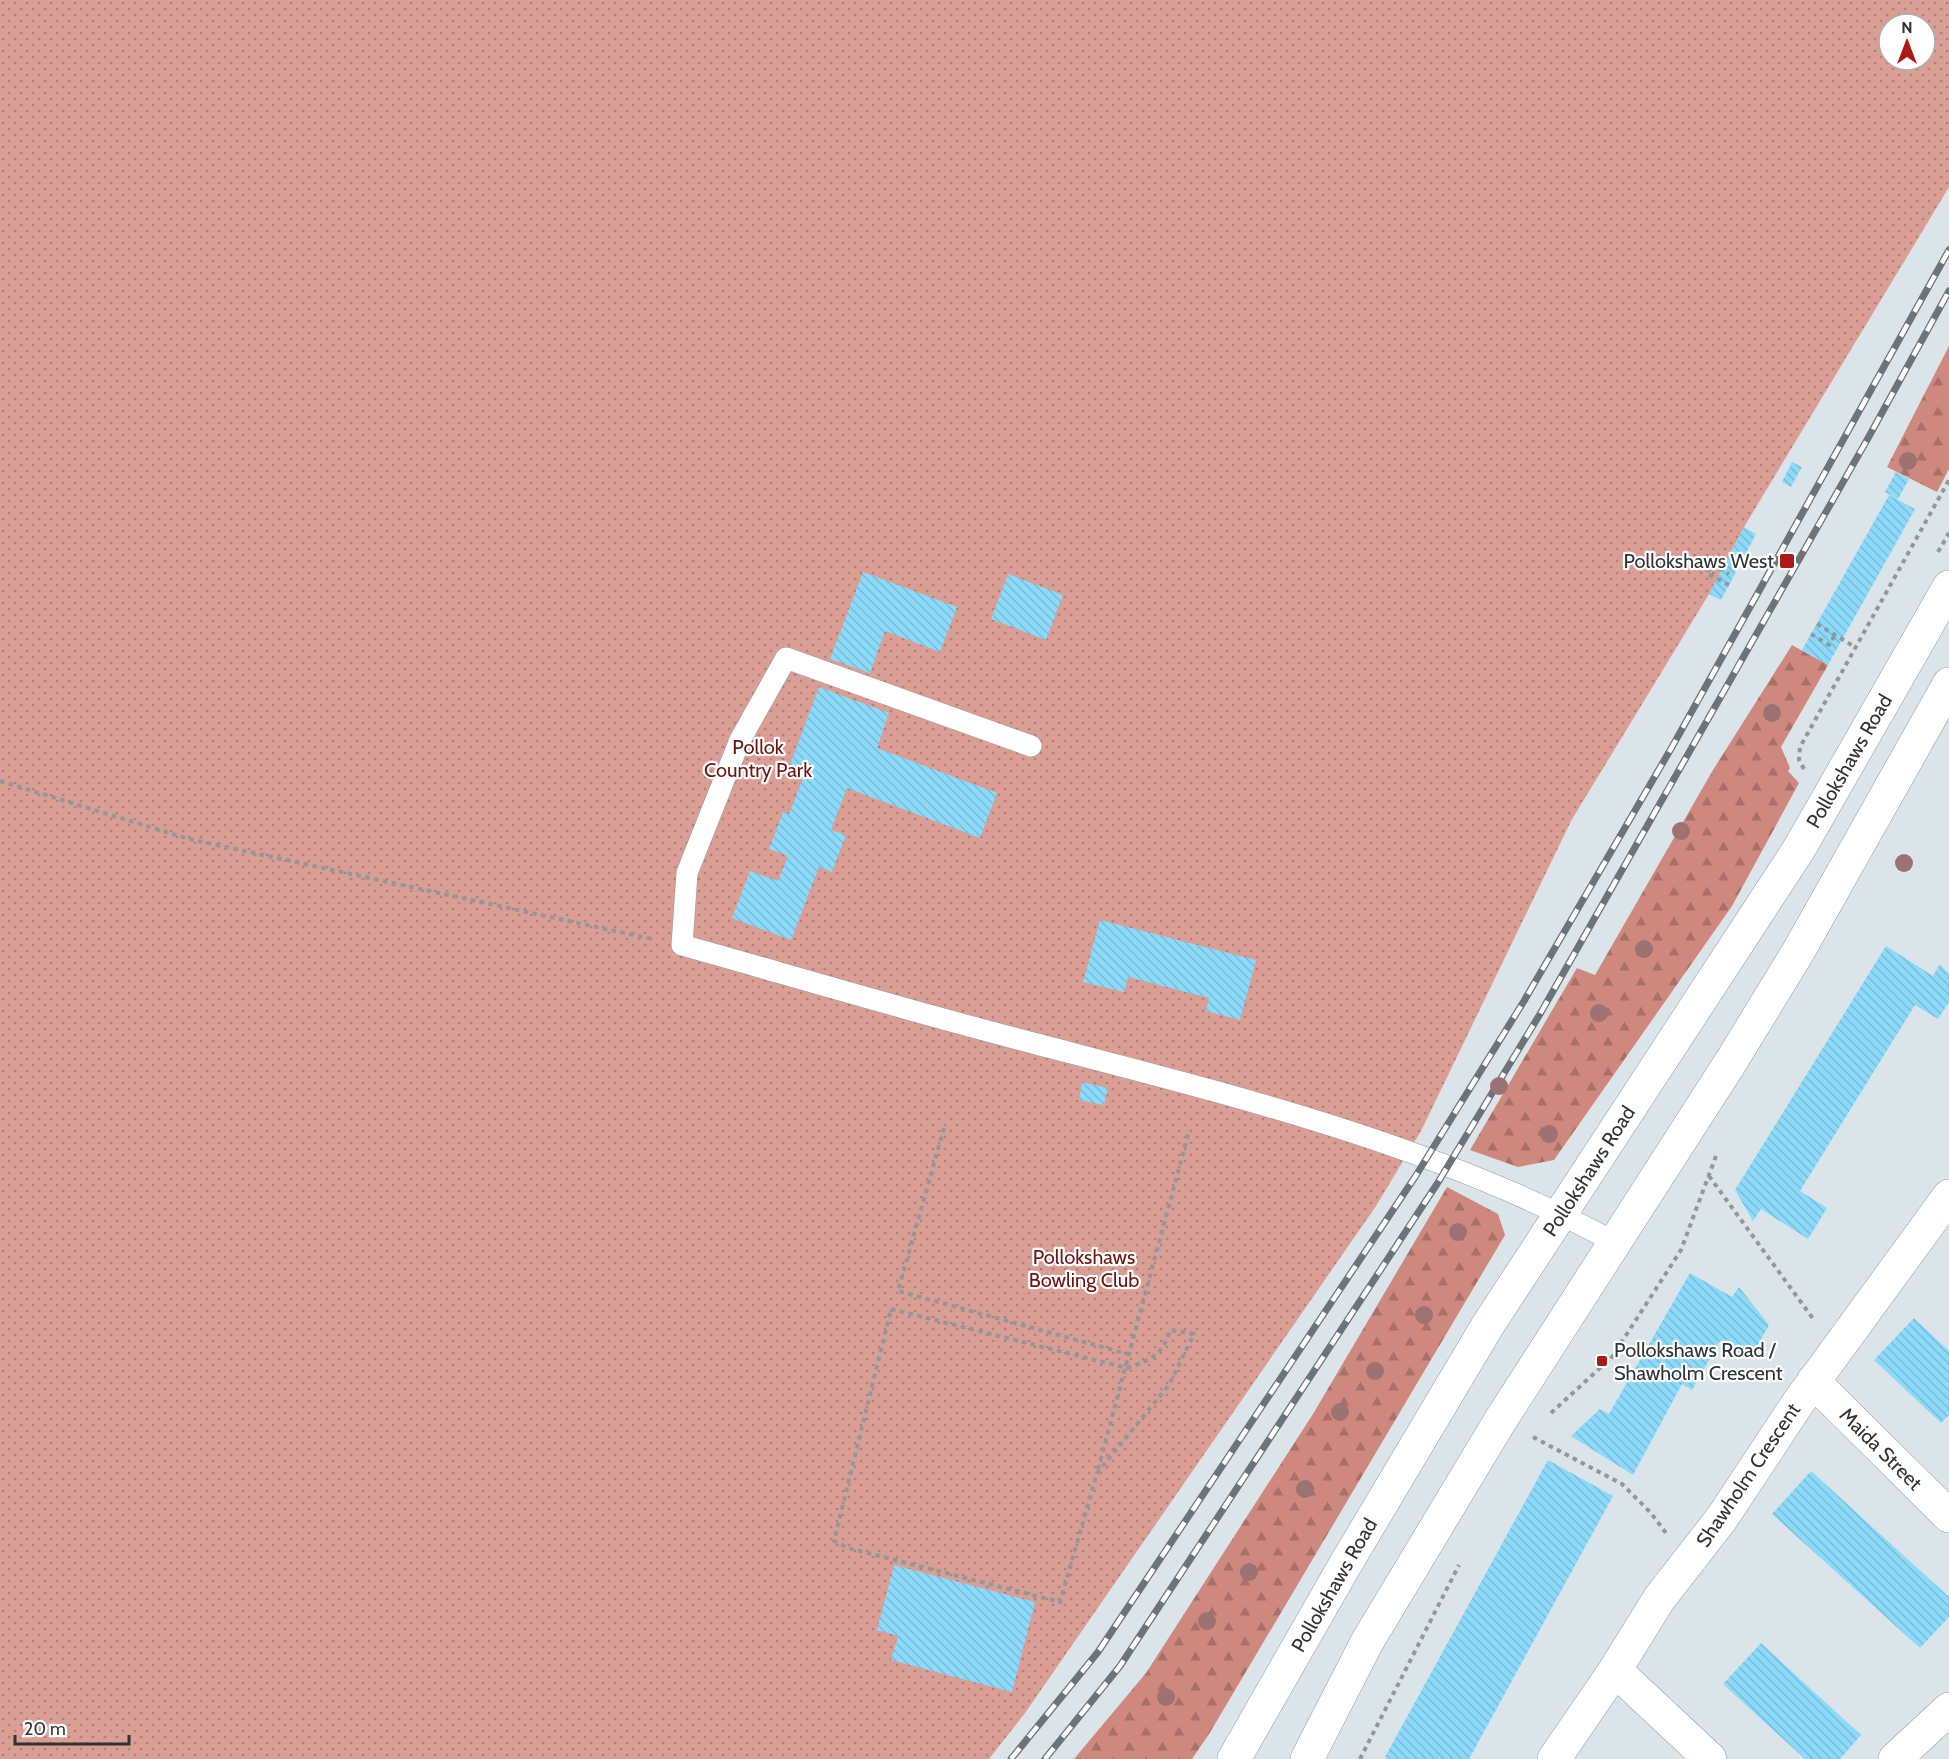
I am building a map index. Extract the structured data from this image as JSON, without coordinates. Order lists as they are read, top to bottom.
{
  "streets": {
    "main road": ["Pollokshaws Road", "Maida Street", "Shawholm Crescent"]
  },
  "crossings": [
    ["Maida Street", "Shawholm Crescent"]
  ],
  "parks": ["Pollok Country Park", "Pollokshaws Bowling Club"],
  "places": {
    "transit": ["Pollokshaws West", "Pollokshaws Road / Shawholm Crescent"]
  },
  "scale_bar": "20 m",
  "north": "top"
}
